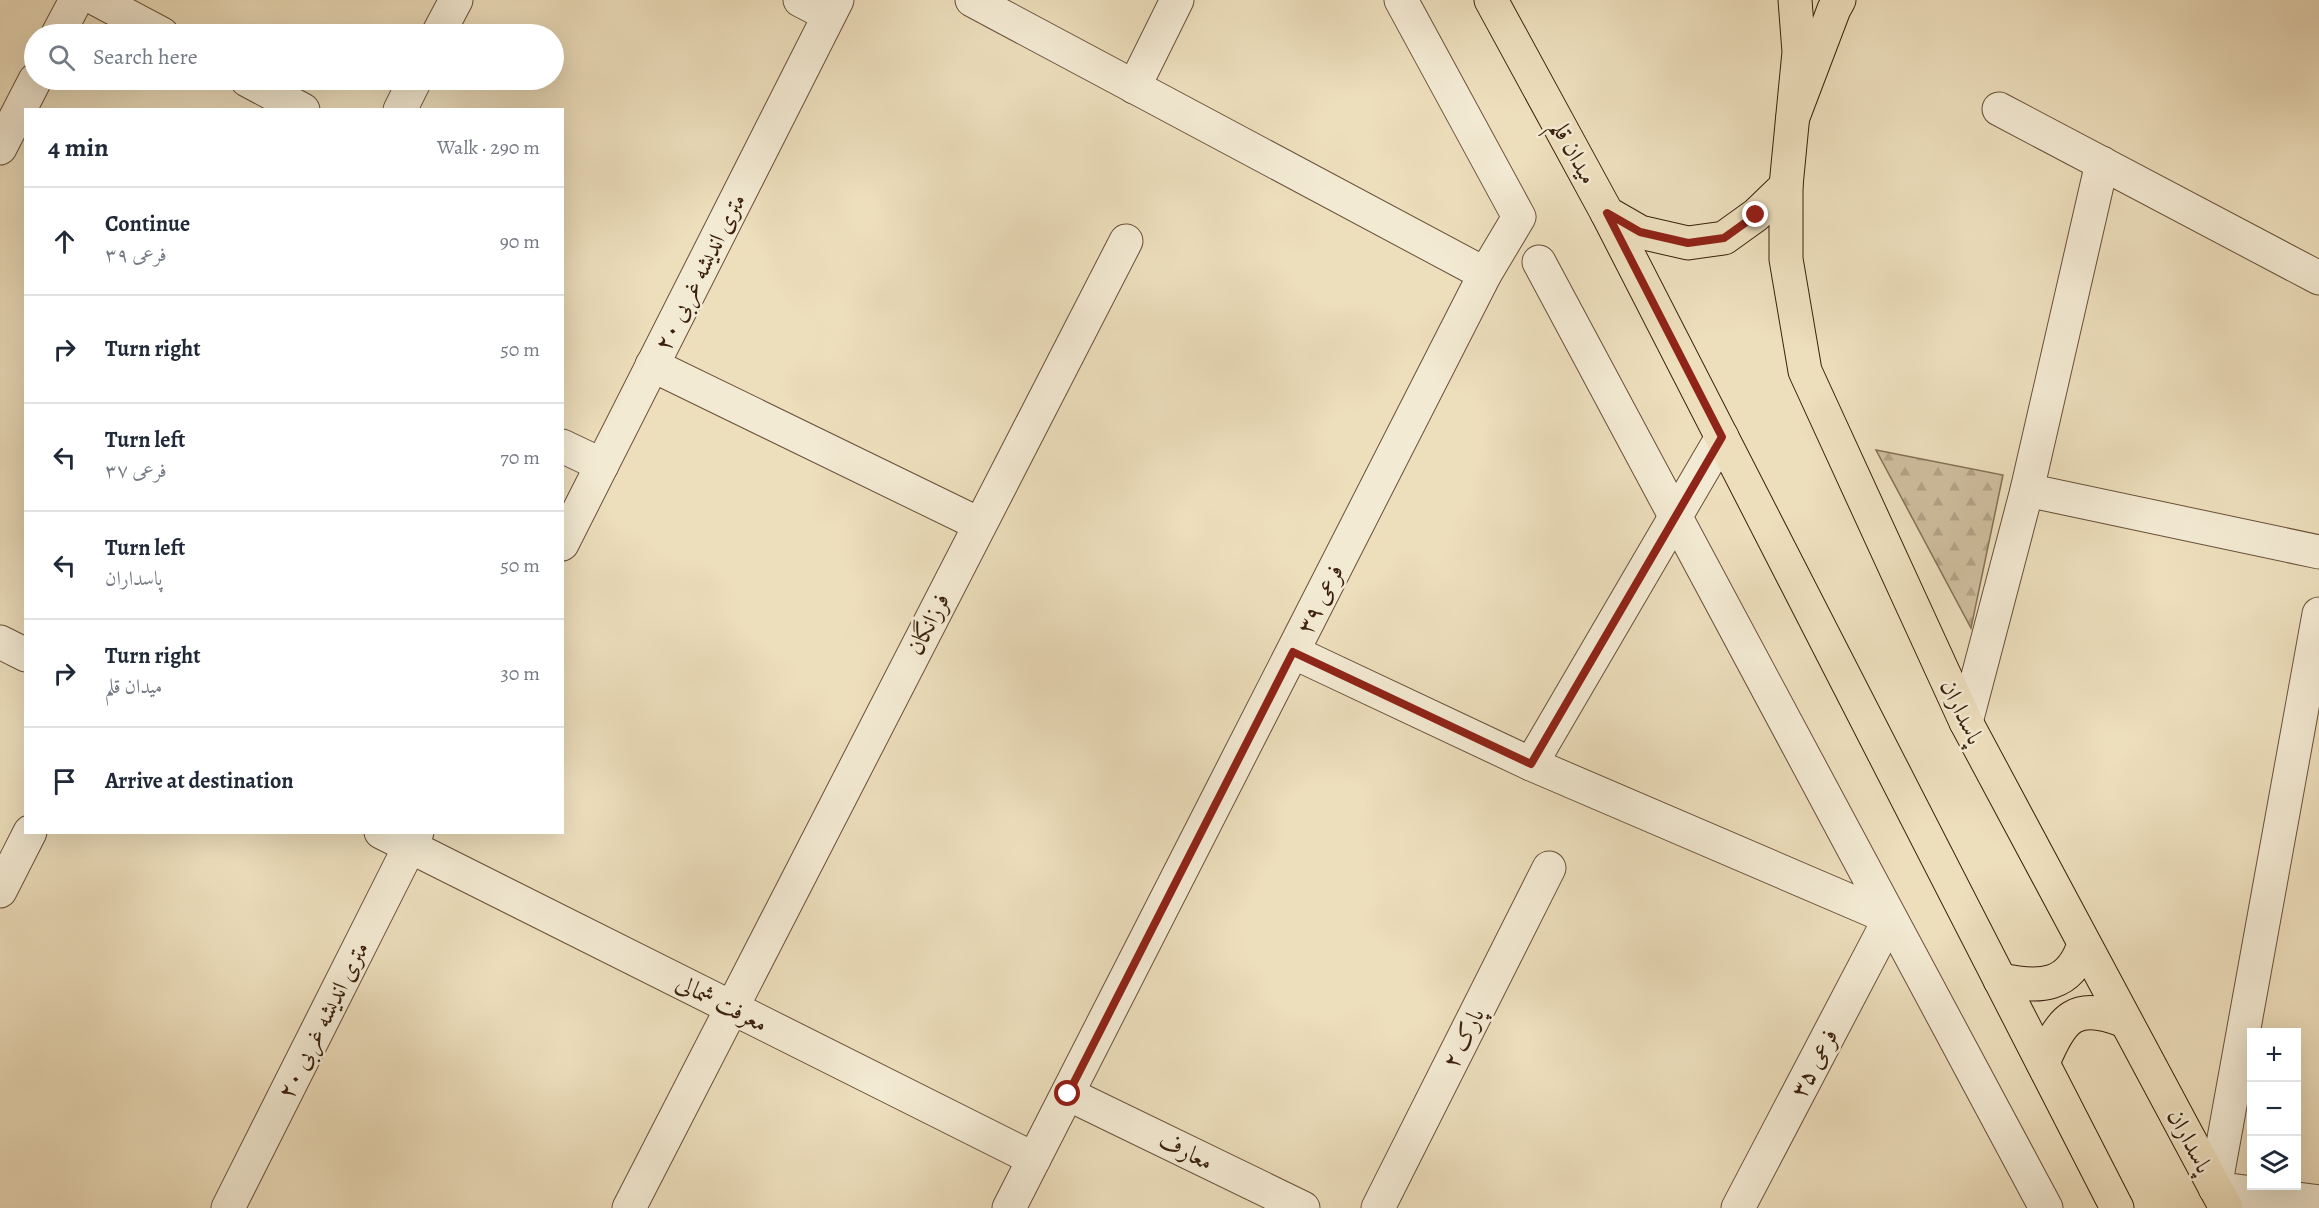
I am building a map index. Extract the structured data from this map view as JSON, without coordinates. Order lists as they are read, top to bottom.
{
  "streets": {
    "main road": ["میدان قلم", "پاسداران"],
    "street": [
      "۲۰ متری اندیشه غربی",
      "فرعی ۳۹",
      "فرزانگان",
      "معرفت شمالی",
      "پارک ۲",
      "فرعی ۳۵",
      "معارف"
    ]
  },
  "crossings": [
    ["میدان قلم", "پاسداران"],
    ["۲۰ متری اندیشه غربی", "معرفت شمالی"],
    ["فرعی ۳۹", "معرفت شمالی"],
    ["فرعی ۳۹", "معارف"],
    ["فرزانگان", "معرفت شمالی"]
  ],
  "page": {
    "search": "Search here",
    "heading": ["4 min", "Walk · 290 m"],
    "list": [
      ["Continue", "فرعی ۳۹", "90 m"],
      ["Turn right", "50 m"],
      ["Turn left", "فرعی ۳۷", "70 m"],
      ["Turn left", "پاسداران", "50 m"],
      ["Turn right", "میدان قلم", "30 m"],
      "Arrive at destination"
    ],
    "map_buttons": ["+", "−"]
  }
}
